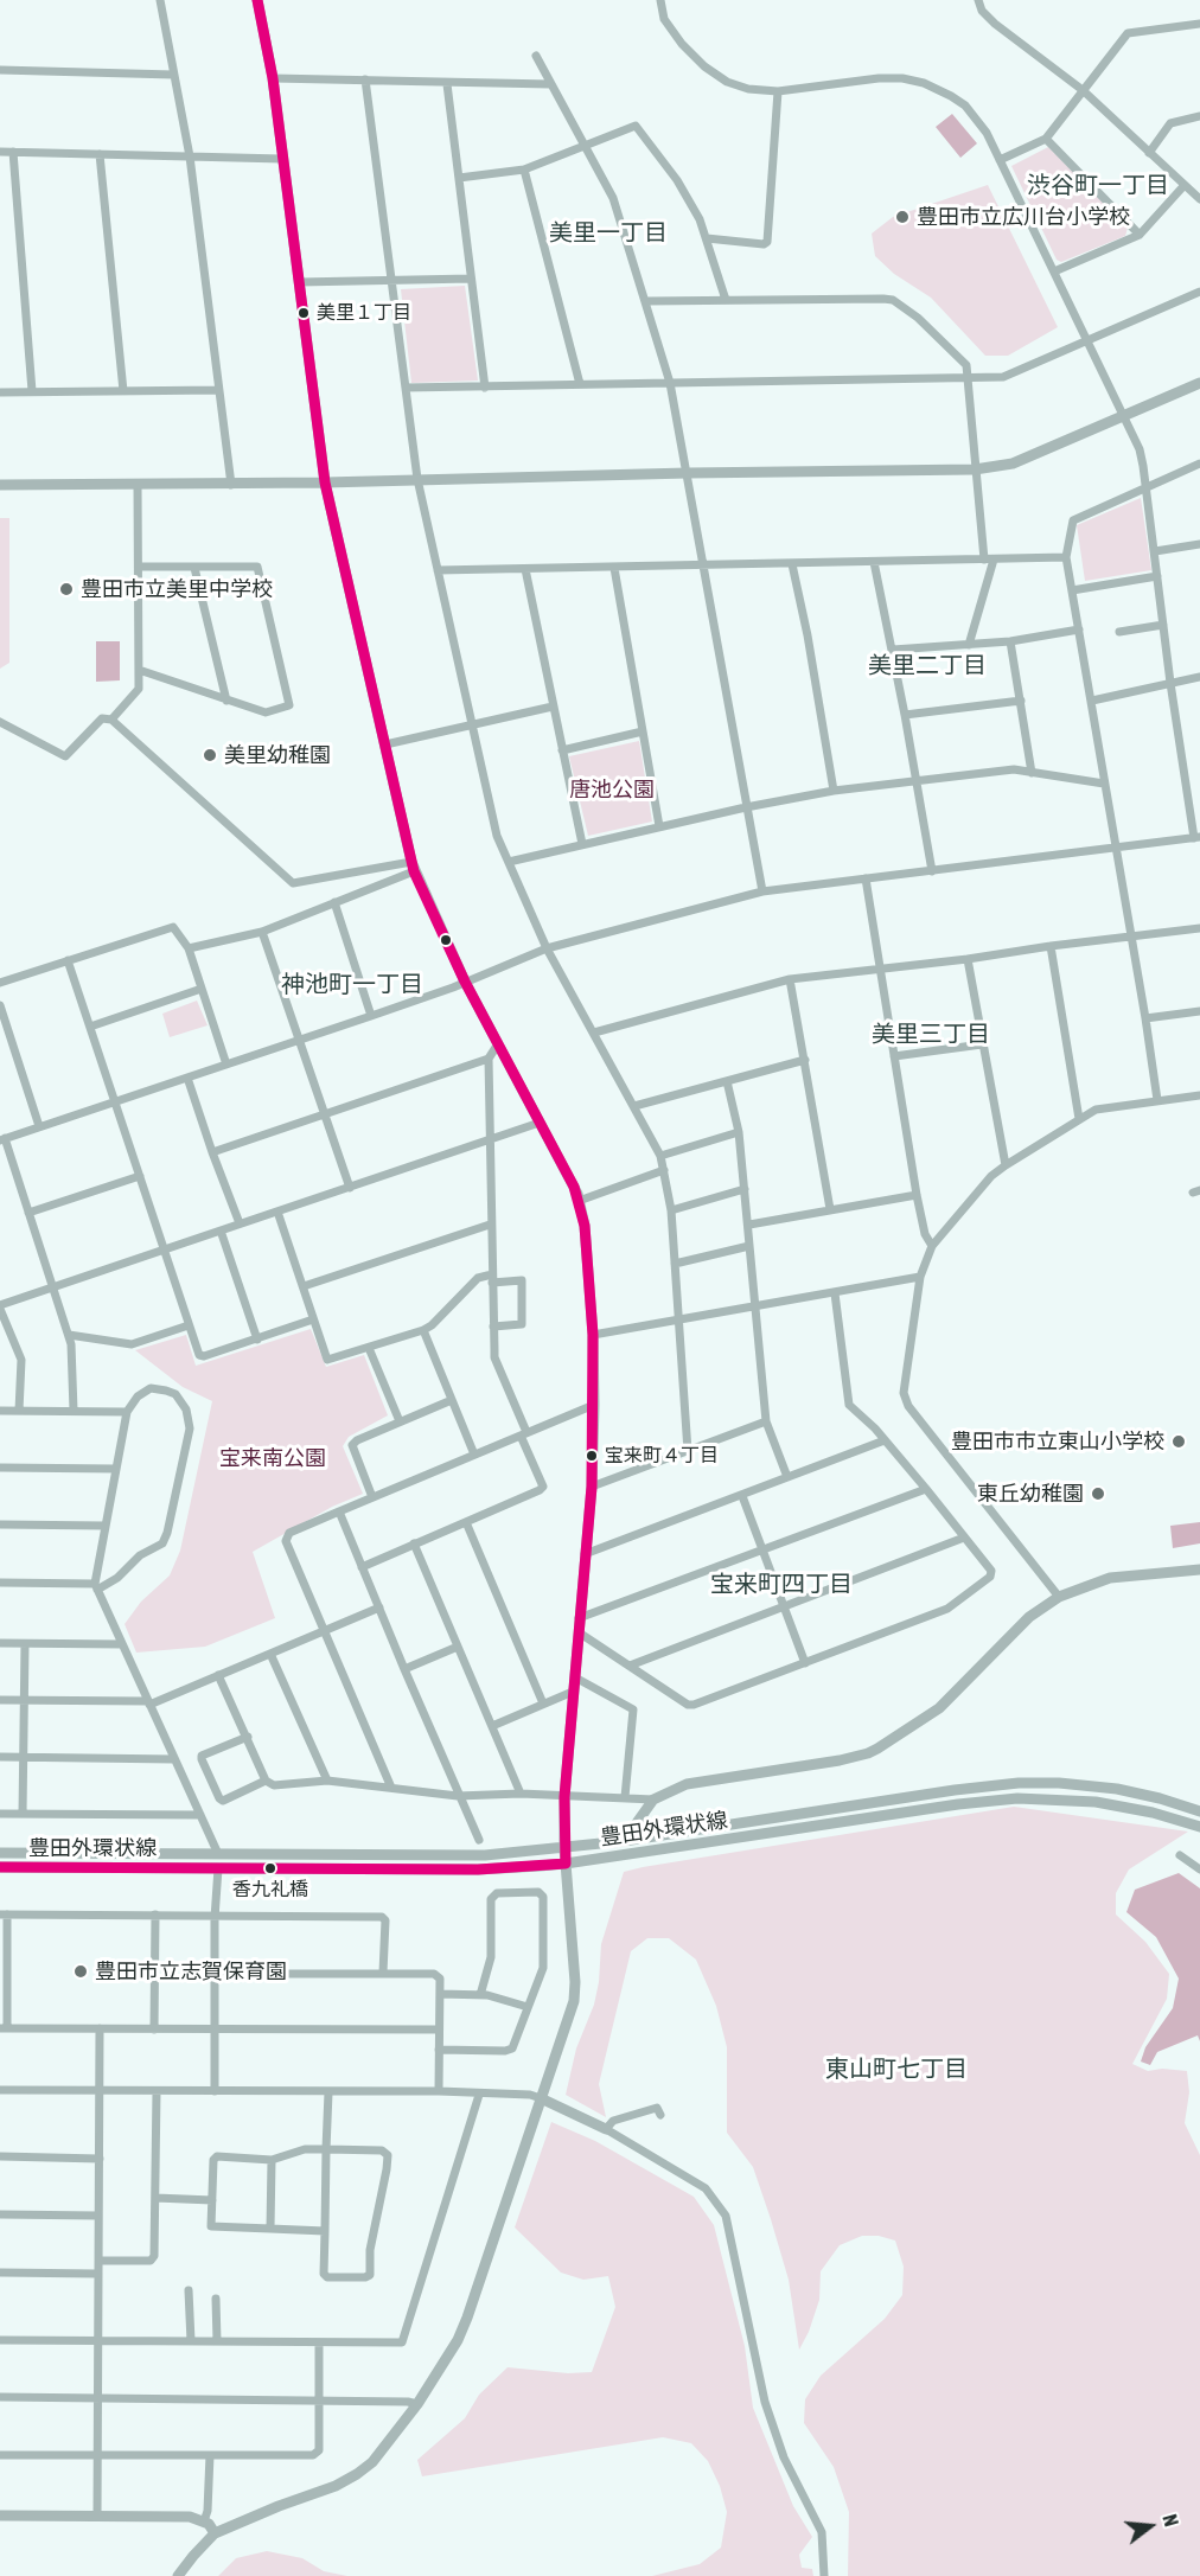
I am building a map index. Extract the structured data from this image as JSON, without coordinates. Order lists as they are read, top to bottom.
{
  "streets": {
    "street": ["豊田外環状線"]
  },
  "districts": [
    "渋谷町一丁目",
    "美里一丁目",
    "美里二丁目",
    "神池町一丁目",
    "美里三丁目",
    "宝来町四丁目",
    "東山町七丁目"
  ],
  "parks": ["唐池公園", "宝来南公園"],
  "places": [
    "豊田市立広川台小学校",
    "美里１丁目",
    "豊田市立美里中学校",
    "美里幼稚園",
    "豊田市市立東山小学校",
    "宝来町４丁目",
    "東丘幼稚園",
    "香九礼橋",
    "豊田市立志賀保育園"
  ],
  "north": "right"
}
